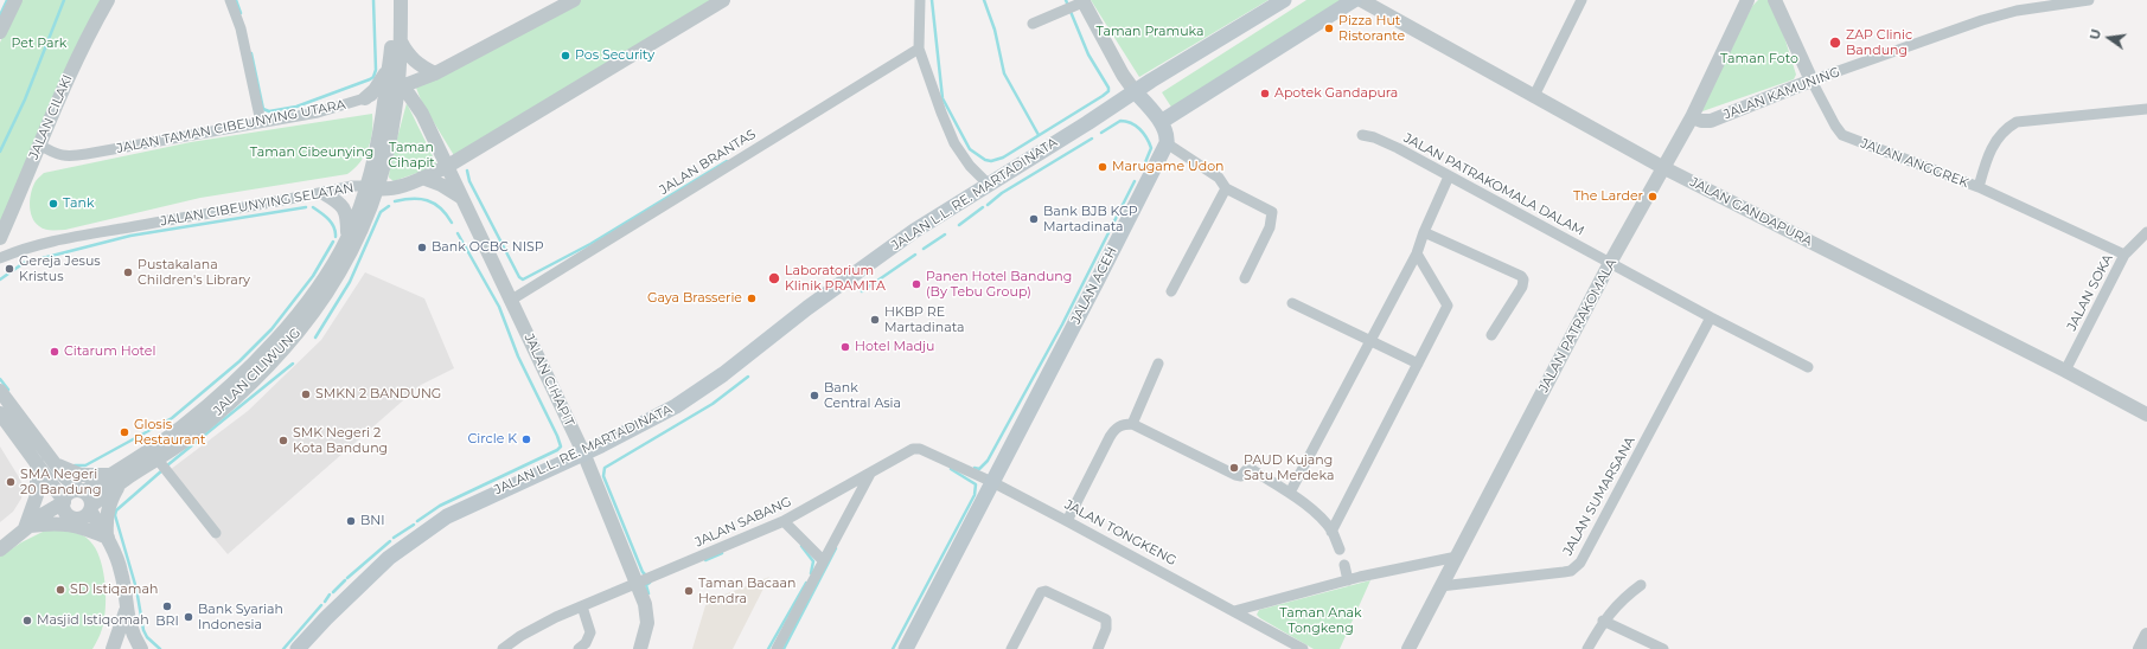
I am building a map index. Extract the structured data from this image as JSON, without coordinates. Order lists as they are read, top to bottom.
{
  "streets": {
    "main road": ["JALAN L.L. RE. MARTADINATA", "JALAN ACEH"],
    "street": [
      "JALAN KAMUNING",
      "JALAN CILAKI",
      "JALAN TAMAN CIBEUNYING UTARA",
      "JALAN BRANTAS",
      "JALAN ANGGREK",
      "JALAN PATRAKOMALA DALAM",
      "JALAN CIBEUNYING SELATAN",
      "JALAN GANDAPURA",
      "JALAN SOKA",
      "JALAN PATRAKOMALA",
      "JALAN CILIWUNG",
      "JALAN CIHAPIT",
      "JALAN SUMARSANA",
      "JALAN SABANG",
      "JALAN TONGKENG"
    ]
  },
  "crossings": [
    ["JALAN KAMUNING", "JALAN ANGGREK"],
    ["JALAN KAMUNING", "JALAN PATRAKOMALA"],
    ["JALAN CILAKI", "JALAN TAMAN CIBEUNYING UTARA"],
    ["JALAN TAMAN CIBEUNYING UTARA", "JALAN CILIWUNG"],
    ["JALAN TAMAN CIBEUNYING UTARA", "JALAN CIHAPIT"],
    ["JALAN BRANTAS", "JALAN CIHAPIT"],
    ["JALAN ANGGREK", "JALAN SOKA"],
    ["JALAN PATRAKOMALA DALAM", "JALAN PATRAKOMALA"],
    ["JALAN L.L. RE. MARTADINATA", "JALAN CIHAPIT"],
    ["JALAN CIBEUNYING SELATAN", "JALAN CILIWUNG"],
    ["JALAN CIBEUNYING SELATAN", "JALAN CIHAPIT"],
    ["JALAN GANDAPURA", "JALAN SOKA"],
    ["JALAN GANDAPURA", "JALAN PATRAKOMALA"],
    ["JALAN ACEH", "JALAN SABANG"],
    ["JALAN ACEH", "JALAN TONGKENG"],
    ["JALAN PATRAKOMALA", "JALAN SUMARSANA"],
    ["JALAN CILIWUNG", "JALAN CIHAPIT"],
    ["JALAN CIHAPIT", "JALAN SABANG"],
    ["JALAN SABANG", "JALAN TONGKENG"]
  ],
  "parks": [
    "Taman Pramuka",
    "Pet Park",
    "Taman Foto",
    "Taman Cihapit",
    "Taman Cibeunying",
    "Taman Anak Tongkeng"
  ],
  "places": [
    "Pizza Hut Ristorante",
    "ZAP Clinic Bandung",
    "Pos Security",
    "Apotek Gandapura",
    "Marugame Udon",
    "The Larder",
    "Tank",
    "Bank BJB KCP Martadinata",
    "Bank OCBC NISP",
    "Gereja Jesus Kristus",
    "Pustakalana Children's Library",
    "Laboratorium Klinik PRAMITA",
    "Panen Hotel Bandung (By Tebu Group)",
    "Gaya Brasserie",
    "HKBP RE Martadinata",
    "Hotel Madju",
    "Citarum Hotel",
    "SMKN 2 BANDUNG",
    "Bank Central Asia",
    "Glosis Restaurant",
    "Circle K",
    "SMK Negeri 2 Kota Bandung",
    "PAUD Kujang Satu Merdeka",
    "SMA Negeri 20 Bandung",
    "BNI",
    "SD Istiqamah",
    "Taman Bacaan Hendra",
    "BRI",
    "Bank Syariah Indonesia",
    "Masjid Istiqomah"
  ],
  "north": "left"
}
